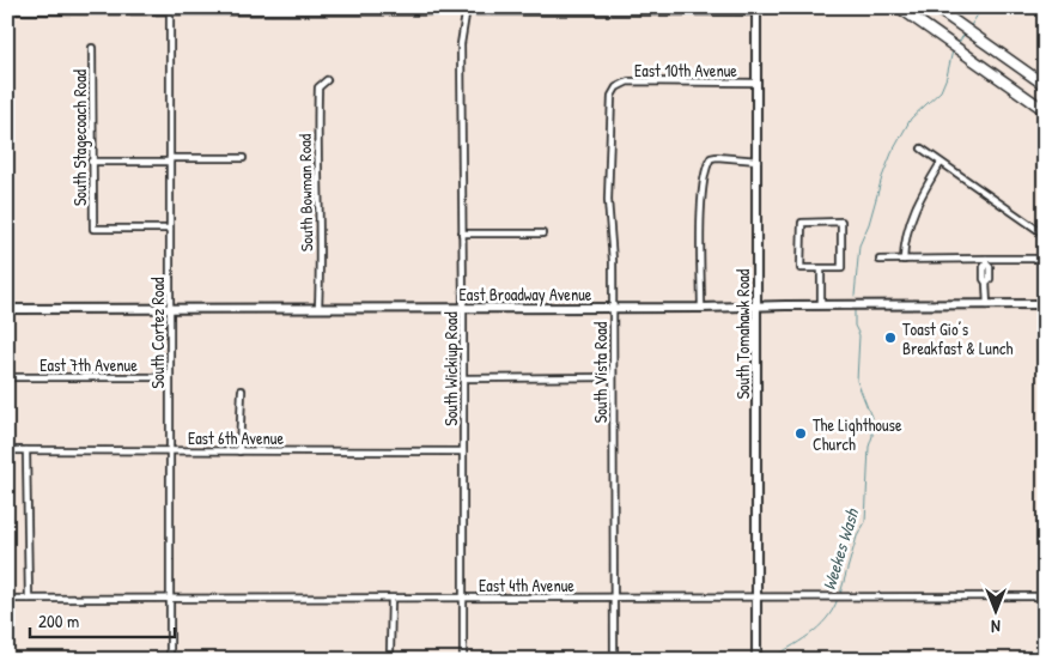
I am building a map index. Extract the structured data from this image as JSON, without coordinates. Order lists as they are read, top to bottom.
{
  "streets": {
    "main road": ["East Broadway Avenue", "South Tomahawk Road"],
    "street": [
      "East 10th Avenue",
      "South Stagecoach Road",
      "South Bowman Road",
      "South Cortez Road",
      "East 7th Avenue",
      "South Wickiup Road",
      "South Vista Road",
      "East 6th Avenue",
      "East 4th Avenue"
    ]
  },
  "crossings": [
    ["East 10th Avenue", "South Tomahawk Road"],
    ["East 10th Avenue", "South Vista Road"],
    ["South Stagecoach Road", "South Cortez Road"],
    ["South Bowman Road", "East Broadway Avenue"],
    ["East Broadway Avenue", "South Cortez Road"],
    ["East Broadway Avenue", "South Tomahawk Road"],
    ["East Broadway Avenue", "South Wickiup Road"],
    ["East Broadway Avenue", "South Vista Road"],
    ["South Cortez Road", "East 7th Avenue"],
    ["South Cortez Road", "East 6th Avenue"],
    ["South Cortez Road", "East 4th Avenue"],
    ["South Tomahawk Road", "East 4th Avenue"],
    ["South Wickiup Road", "East 6th Avenue"],
    ["South Wickiup Road", "East 4th Avenue"],
    ["South Vista Road", "East 4th Avenue"]
  ],
  "water": ["Weekes Wash"],
  "places": ["Toast Gio’s Breakfast & Lunch", "The Lighthouse Church"],
  "scale_bar": "200 m",
  "north": "bottom"
}
